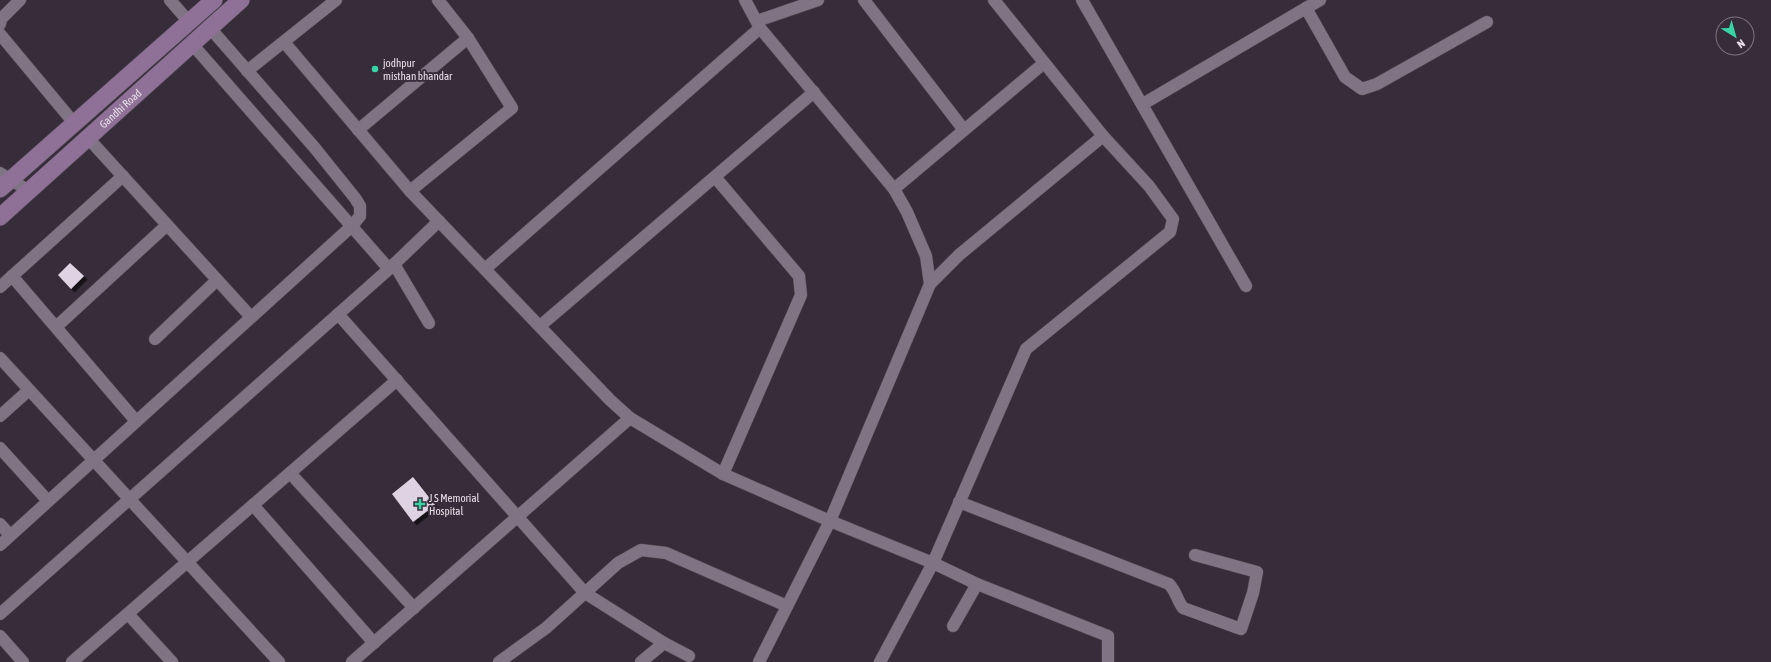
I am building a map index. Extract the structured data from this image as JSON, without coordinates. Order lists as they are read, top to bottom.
{
  "streets": {
    "main road": ["Gandhi Road"]
  },
  "places": {
    "other": ["jodhpur misthan bhandar"],
    "health": ["J S Memorial Hospital"]
  },
  "north": "bottom right"
}
